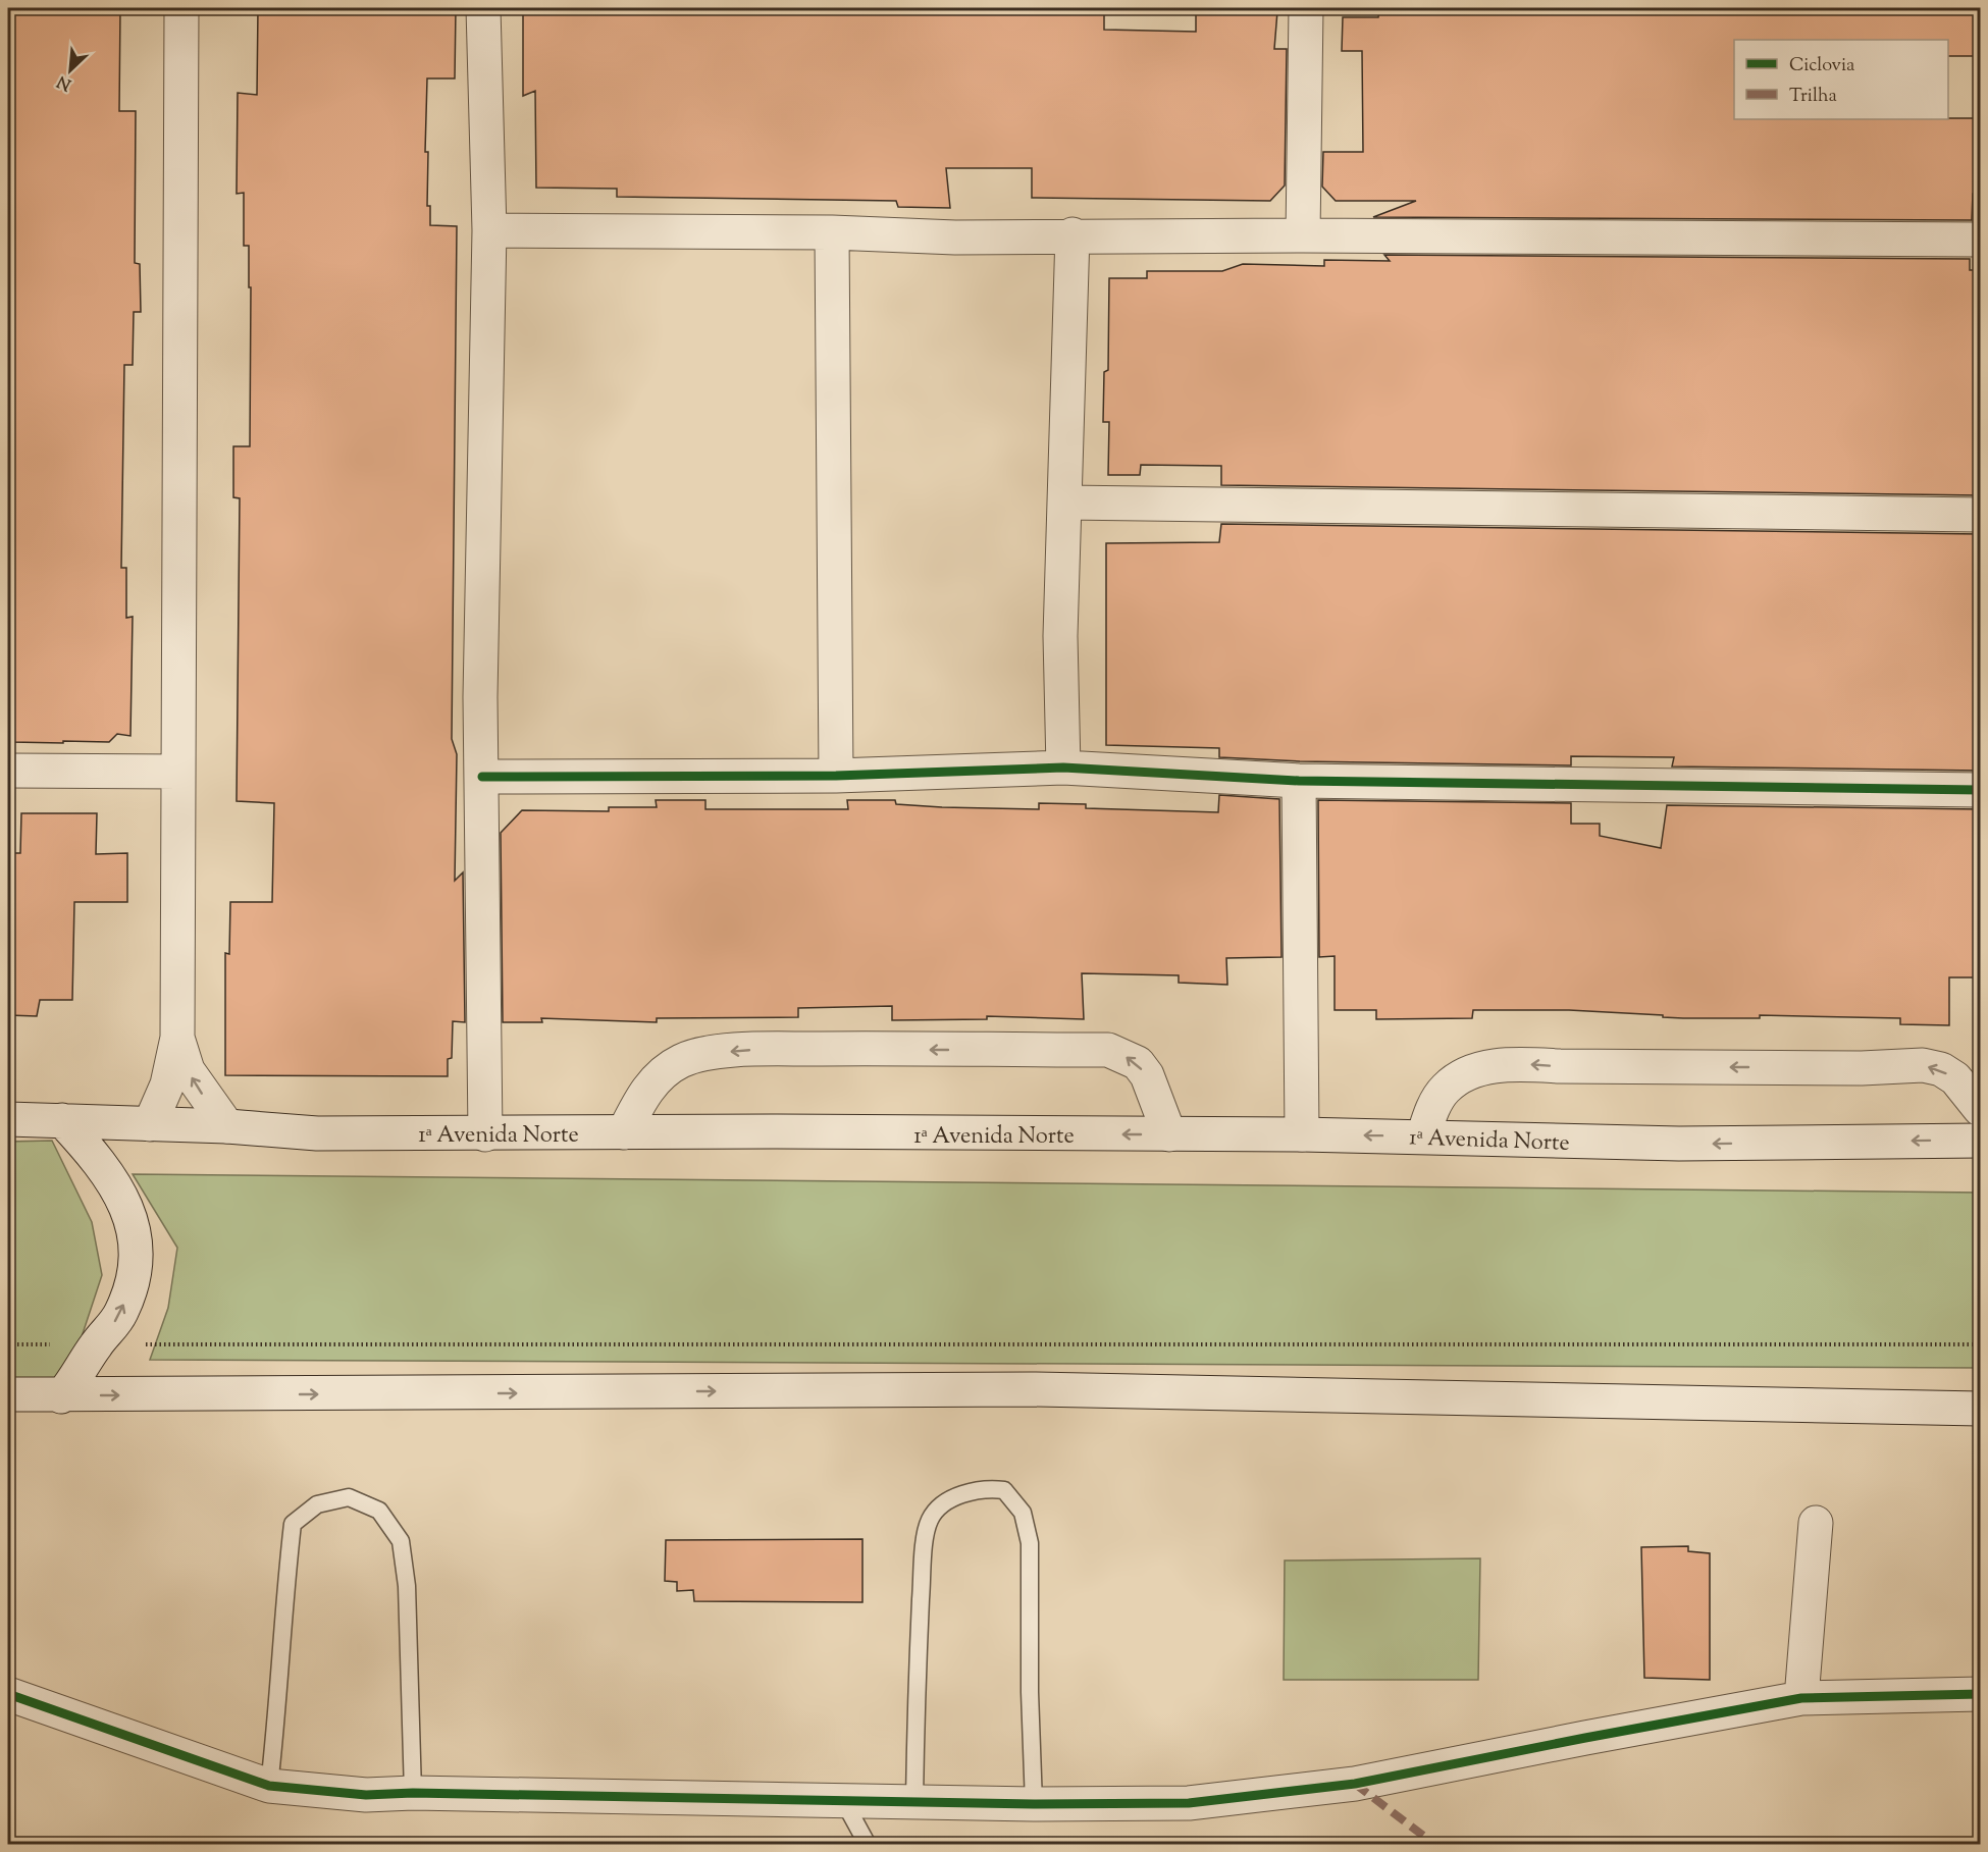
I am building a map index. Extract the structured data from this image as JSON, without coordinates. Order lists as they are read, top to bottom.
{
  "streets": {
    "street": ["1ᵃ Avenida Norte"]
  },
  "legend": ["Ciclovia", "Trilha"],
  "north": "bottom left"
}
